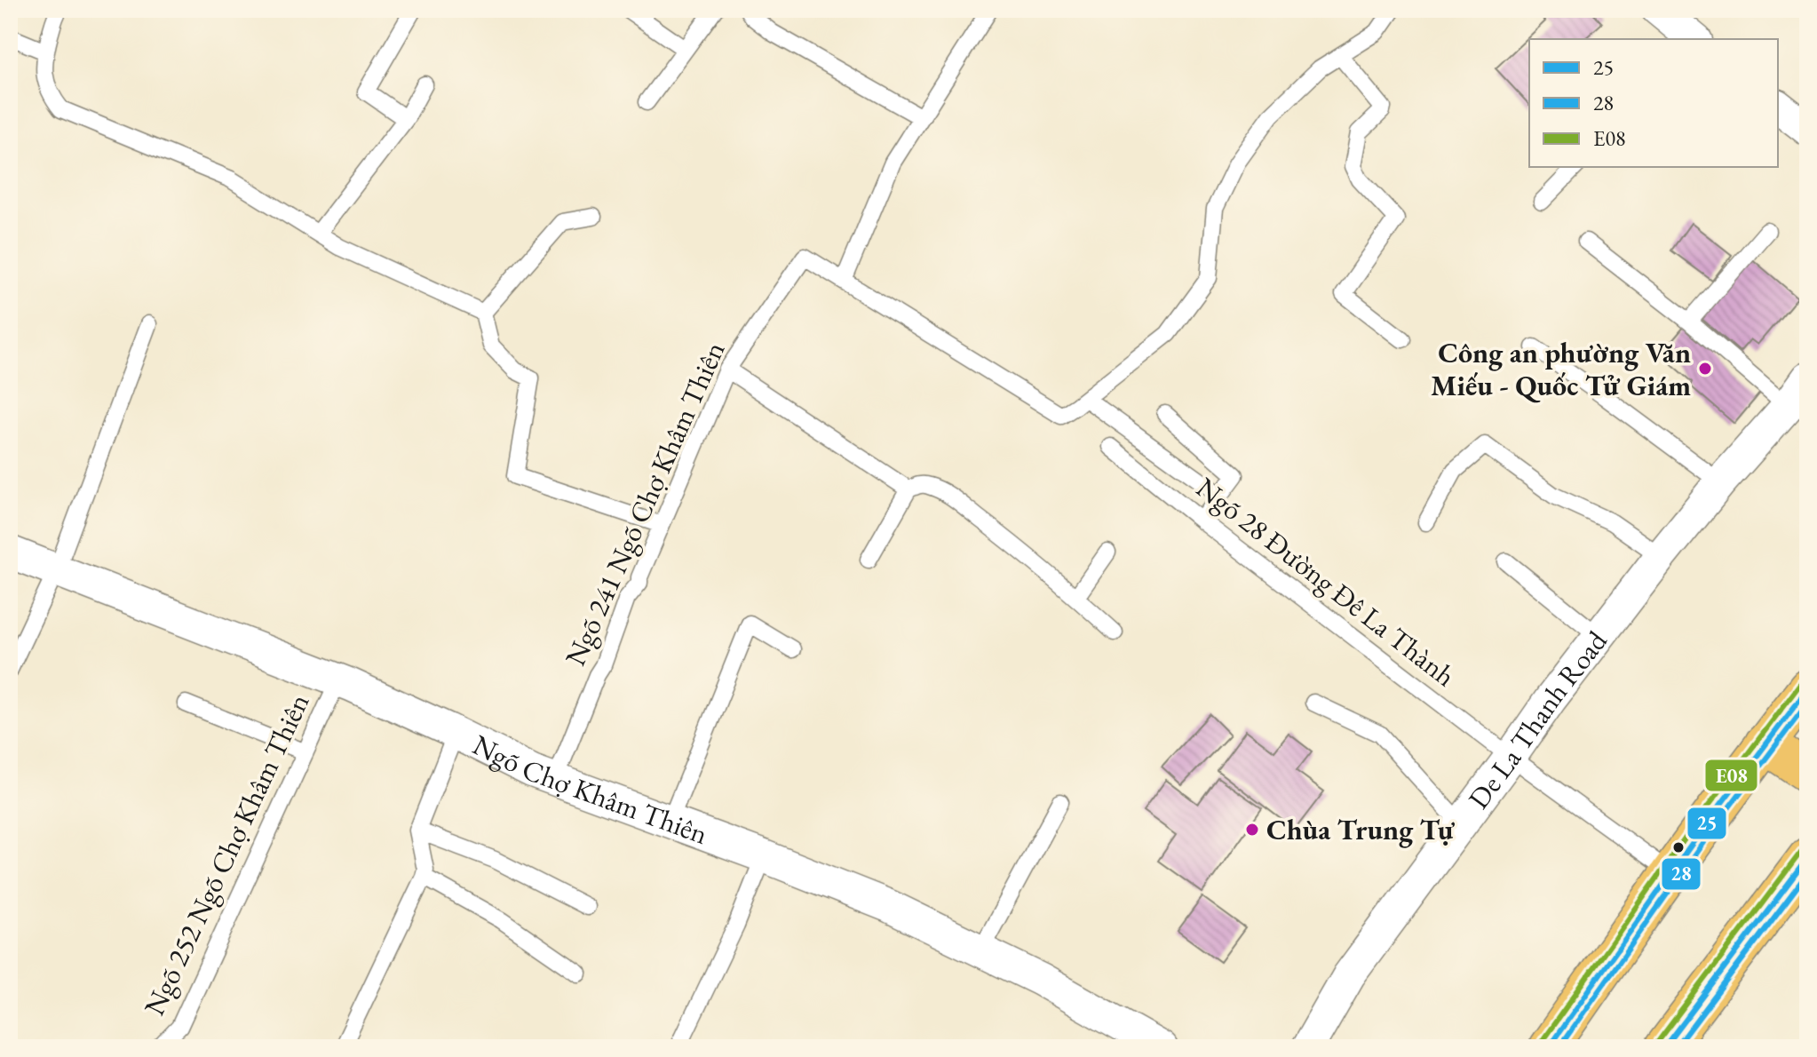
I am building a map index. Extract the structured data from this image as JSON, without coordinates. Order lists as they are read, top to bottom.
{
  "streets": {
    "street": ["De La Thanh Road", "Ngõ Chợ Khâm Thiên"],
    "lane": ["Ngõ 241 Ngõ Chợ Khâm Thiên", "Ngõ 28 Đường Đê La Thành", "Ngõ 252 Ngõ Chợ Khâm Thiên"]
  },
  "crossings": [
    ["Ngõ 241 Ngõ Chợ Khâm Thiên", "Ngõ Chợ Khâm Thiên"],
    ["Ngõ 28 Đường Đê La Thành", "De La Thanh Road"],
    ["Ngõ Chợ Khâm Thiên", "Ngõ 252 Ngõ Chợ Khâm Thiên"]
  ],
  "places": ["Công an phường Văn Miếu - Quốc Tử Giám", "Chùa Trung Tự"],
  "lines": ["transit line E08", "transit line 25", "transit line 28"],
  "legend": ["25", "28", "E08"]
}
